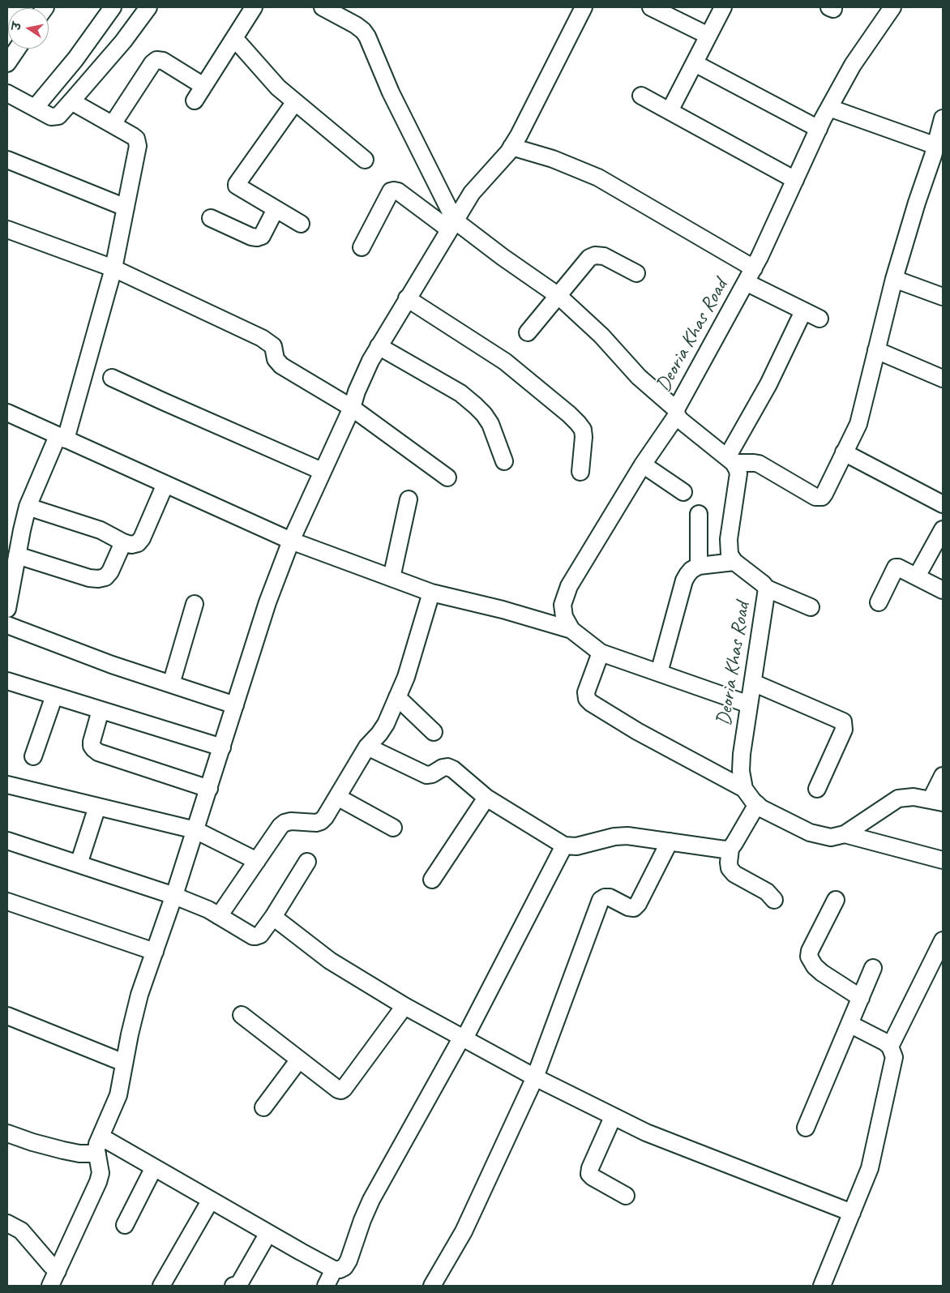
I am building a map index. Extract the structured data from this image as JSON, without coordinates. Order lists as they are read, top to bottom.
{
  "streets": {
    "street": ["Deoria Khas Road"]
  },
  "north": "left"
}
